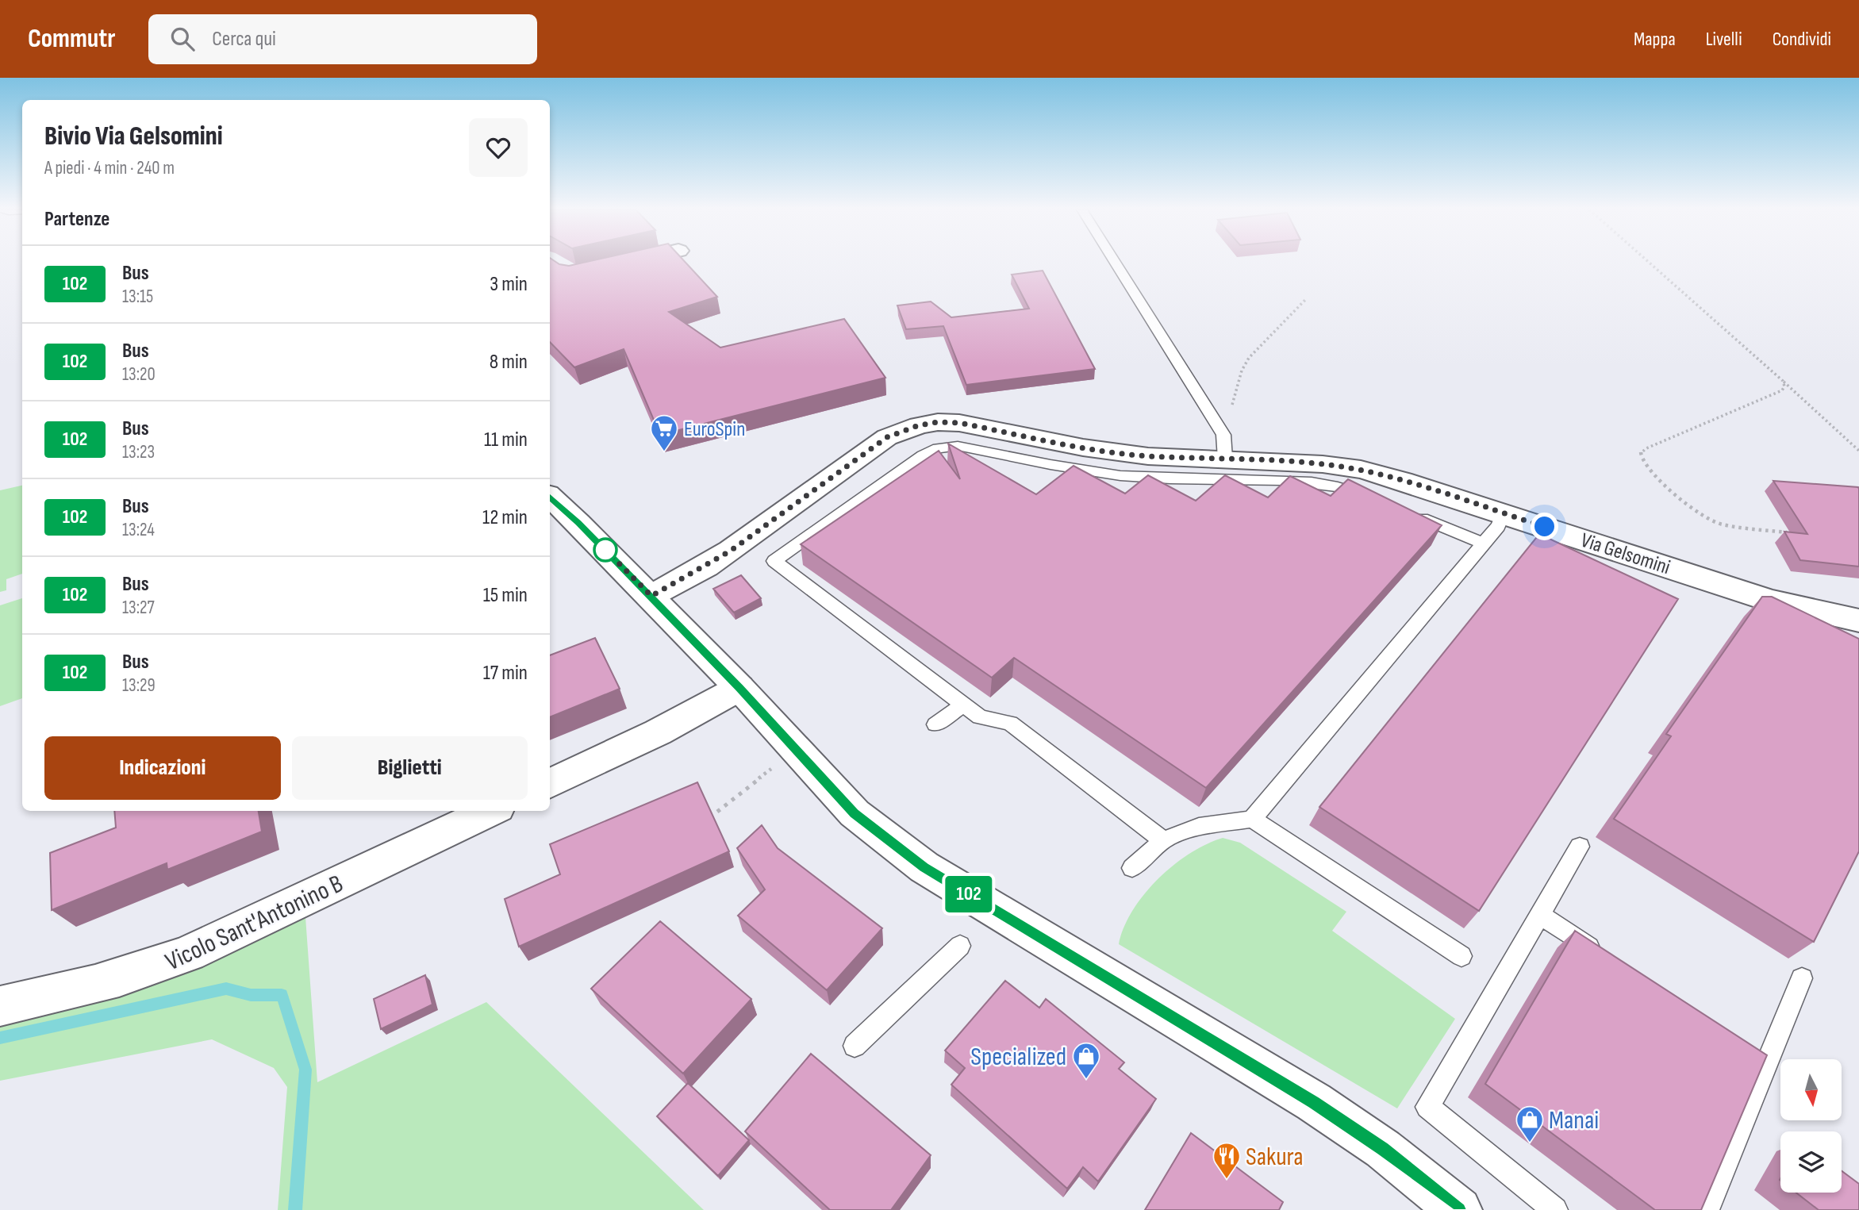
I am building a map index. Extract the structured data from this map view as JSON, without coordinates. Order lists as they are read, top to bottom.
{
  "streets": {
    "street": ["Via Gelsomini", "Vicolo Sant'Antonino B"]
  },
  "places": {
    "supermarket": ["EuroSpin"],
    "shop": ["Specialized", "Manai"],
    "restaurant": ["Sakura"]
  },
  "lines": ["bus line 102"],
  "north": "bottom",
  "page": {
    "header": "Commutr",
    "search": "Cerca qui",
    "nav": ["Mappa", "Livelli", "Condividi"],
    "on_map": "102",
    "heading": [
      ["Bivio Via Gelsomini", "A piedi · 4 min · 240 m"],
      "Partenze"
    ],
    "list": [
      {
        "mark": "102",
        "name": "Bus",
        "note": "13:15",
        "value": "3 min"
      },
      {
        "mark": "102",
        "name": "Bus",
        "note": "13:20",
        "value": "8 min"
      },
      {
        "mark": "102",
        "name": "Bus",
        "note": "13:23",
        "value": "11 min"
      },
      {
        "mark": "102",
        "name": "Bus",
        "note": "13:24",
        "value": "12 min"
      },
      {
        "mark": "102",
        "name": "Bus",
        "note": "13:27",
        "value": "15 min"
      },
      {
        "mark": "102",
        "name": "Bus",
        "note": "13:29",
        "value": "17 min"
      }
    ],
    "buttons": ["Indicazioni", "Biglietti"]
  }
}
